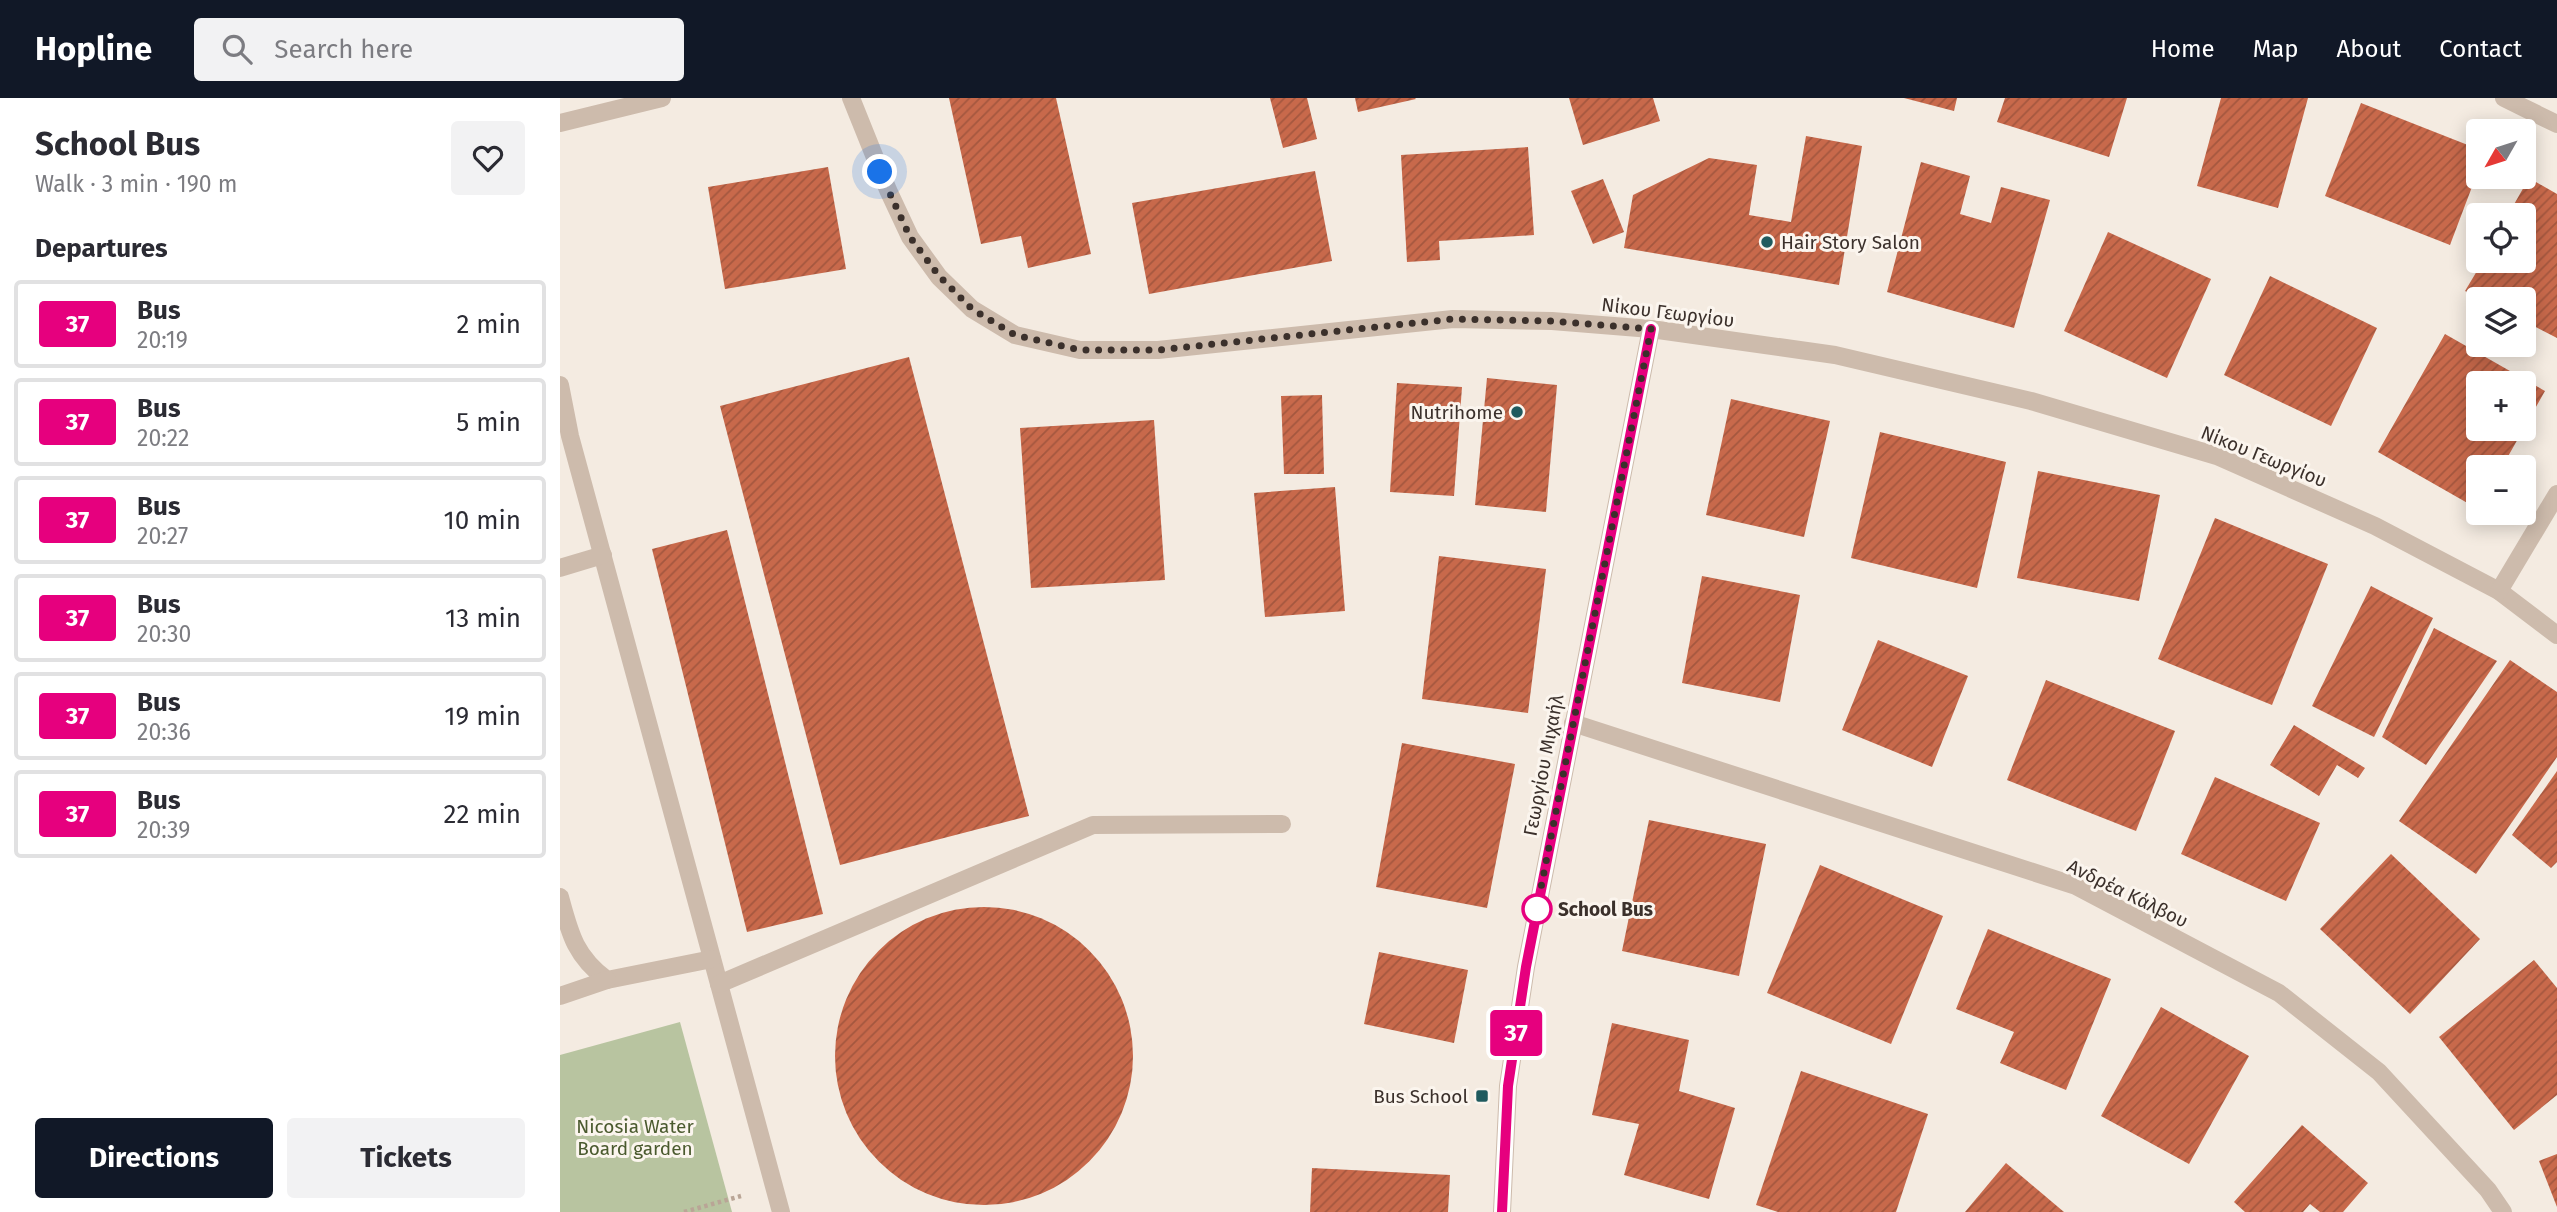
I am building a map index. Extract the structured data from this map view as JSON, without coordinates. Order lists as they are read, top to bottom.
{
  "streets": {
    "street": ["Νίκου Γεωργίου", "Γεωργίου Μιχαήλ", "Ανδρέα Κάλβου"]
  },
  "crossings": [
    ["Νίκου Γεωργίου", "Γεωργίου Μιχαήλ"],
    ["Γεωργίου Μιχαήλ", "Ανδρέα Κάλβου"]
  ],
  "parks": ["Nicosia Water Board garden"],
  "places": {
    "other": ["Hair Story Salon", "Nutrihome", "School Bus"],
    "transit": ["Bus School"]
  },
  "lines": ["bus line 37"],
  "north": "bottom left",
  "page": {
    "header": "Hopline",
    "search": "Search here",
    "nav": [
      "Home",
      "Map",
      "About",
      "Contact"
    ],
    "heading": [
      ["School Bus", "Walk · 3 min · 190 m"],
      "Departures"
    ],
    "on_map": "37",
    "map_buttons": ["+", "−"],
    "list": [
      {
        "mark": "37",
        "name": "Bus",
        "note": "20:19",
        "value": "2 min"
      },
      {
        "mark": "37",
        "name": "Bus",
        "note": "20:22",
        "value": "5 min"
      },
      {
        "mark": "37",
        "name": "Bus",
        "note": "20:27",
        "value": "10 min"
      },
      {
        "mark": "37",
        "name": "Bus",
        "note": "20:30",
        "value": "13 min"
      },
      {
        "mark": "37",
        "name": "Bus",
        "note": "20:36",
        "value": "19 min"
      },
      {
        "mark": "37",
        "name": "Bus",
        "note": "20:39",
        "value": "22 min"
      }
    ],
    "buttons": ["Directions", "Tickets"]
  }
}
